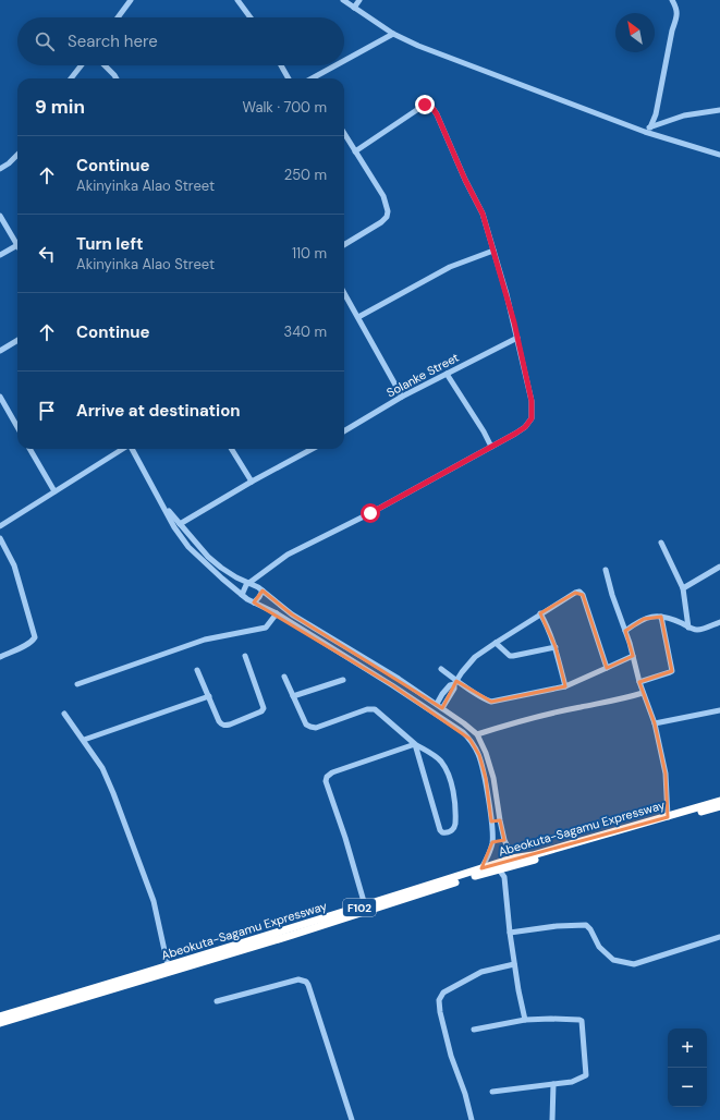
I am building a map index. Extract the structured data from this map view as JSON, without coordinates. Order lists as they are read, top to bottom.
{
  "streets": {
    "highway": ["Abeokuta-Sagamu Expressway", "F102"],
    "street": ["Solanke Street"]
  },
  "north": "top left",
  "page": {
    "search": "Search here",
    "heading": ["9 min", "Walk · 700 m"],
    "list": [
      ["Continue", "Akinyinka Alao Street", "250 m"],
      ["Turn left", "Akinyinka Alao Street", "110 m"],
      ["Continue", "340 m"],
      "Arrive at destination"
    ],
    "map_buttons": ["+", "−"]
  }
}
